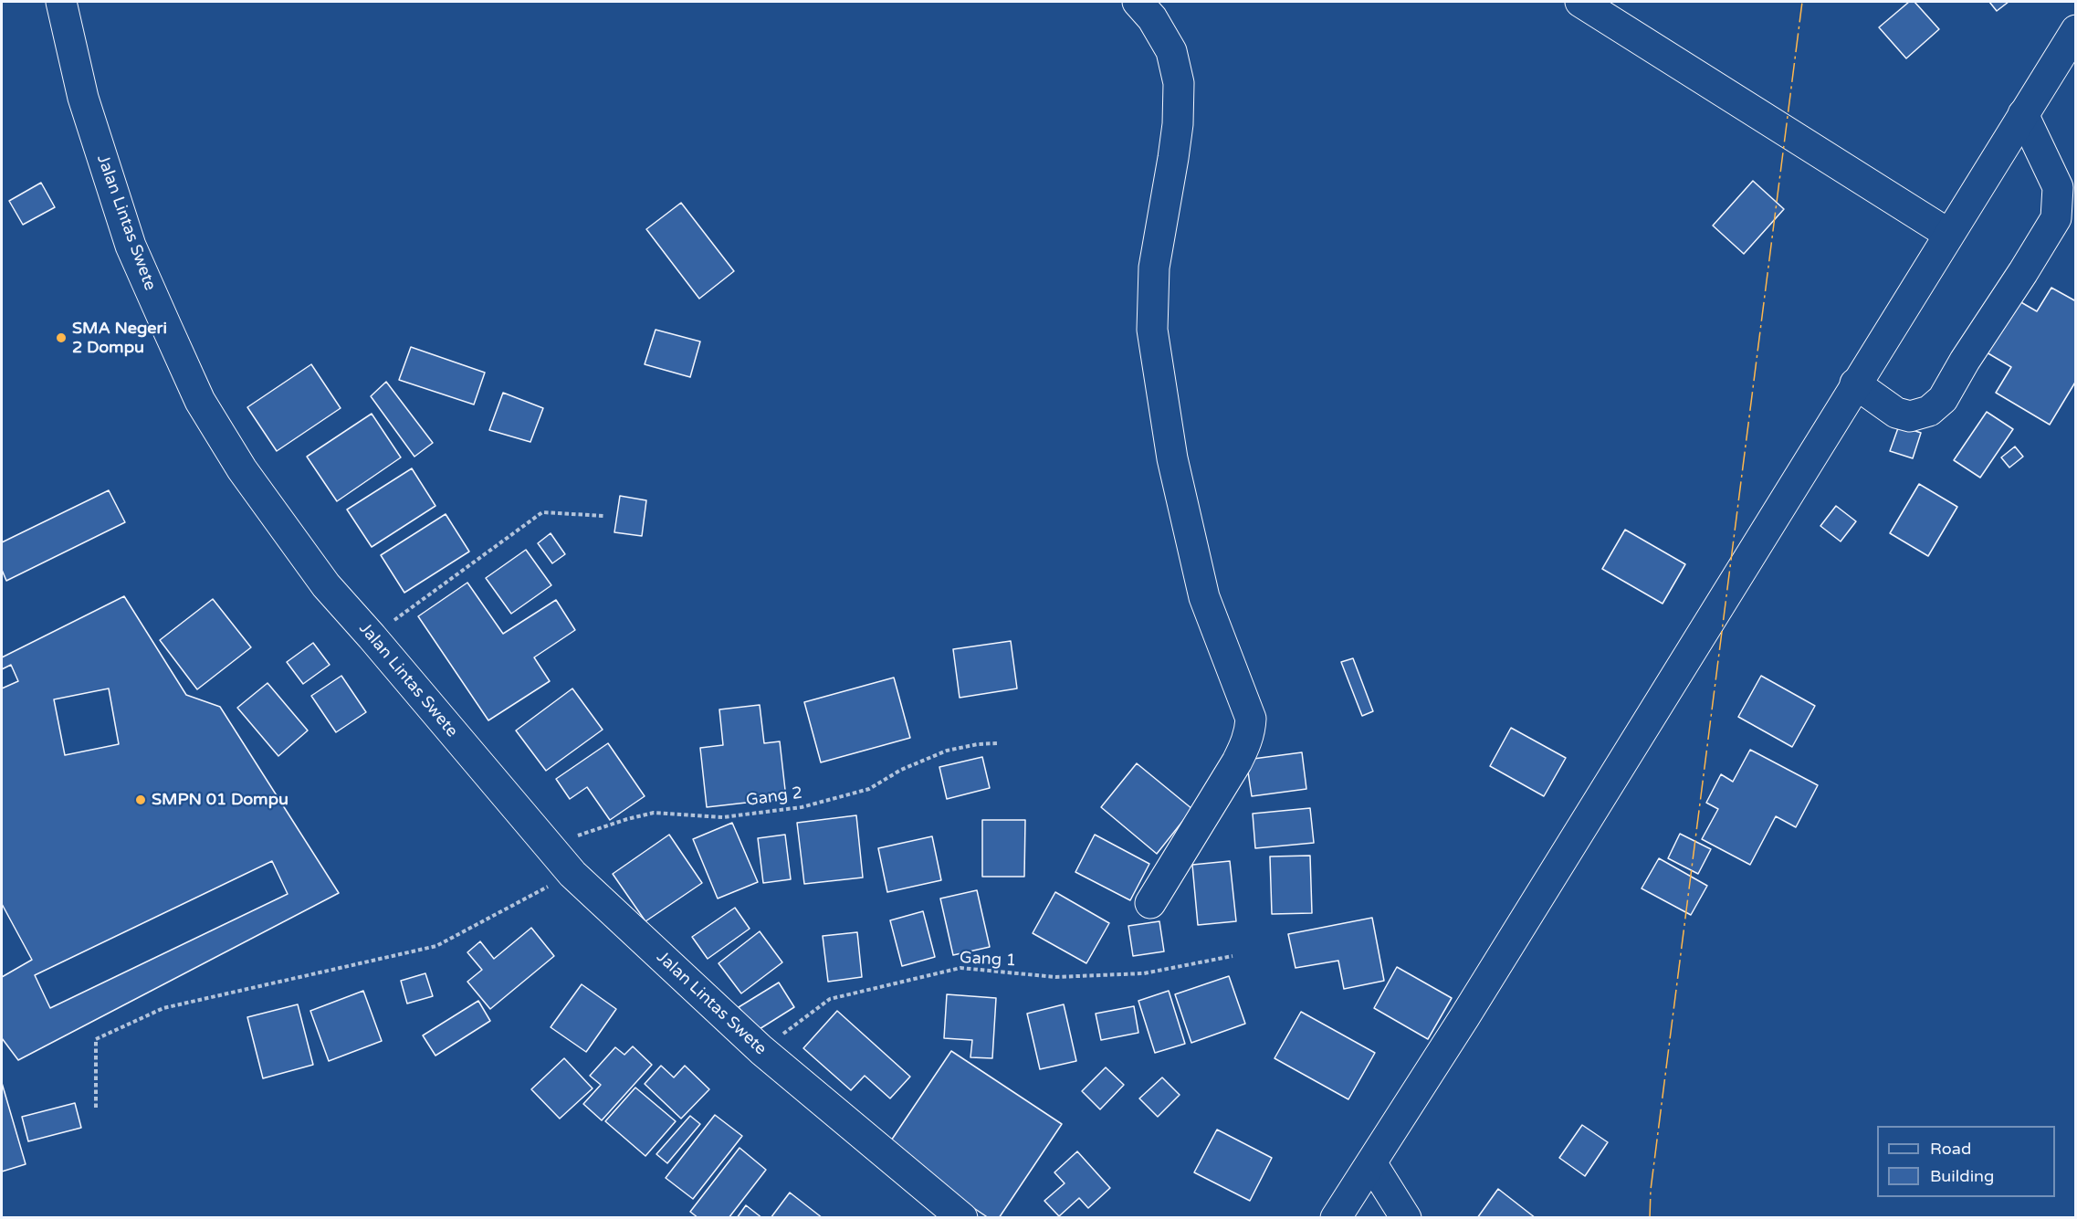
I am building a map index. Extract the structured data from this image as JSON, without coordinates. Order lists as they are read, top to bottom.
{
  "streets": {
    "main road": ["Jalan Lintas Swete"],
    "path": ["Gang 2", "Gang 1"]
  },
  "crossings": [
    ["Jalan Lintas Swete", "Gang 2"],
    ["Jalan Lintas Swete", "Gang 1"]
  ],
  "places": ["SMA Negeri 2 Dompu", "SMPN 01 Dompu"],
  "legend": ["Road", "Building"]
}
